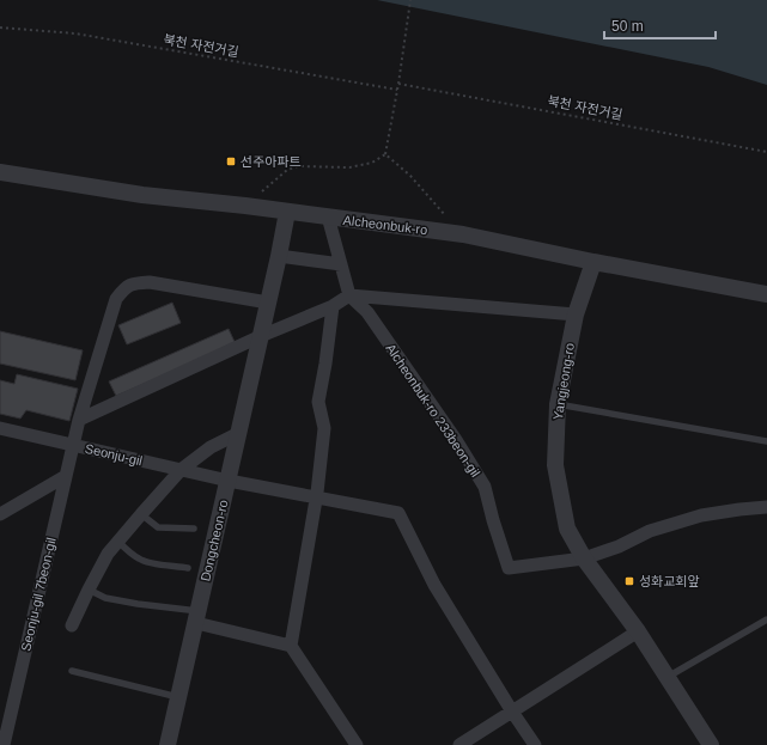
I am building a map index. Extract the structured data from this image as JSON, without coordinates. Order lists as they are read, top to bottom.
{
  "streets": {
    "street": [
      "Alcheonbuk-ro",
      "Yangjeong-ro",
      "Alcheonbuk-ro 233beon-gil",
      "Seonju-gil",
      "Dongcheon-ro",
      "Seonju-gil 7beon-gil"
    ],
    "path": ["북천 자전거길"]
  },
  "crossings": [
    ["Alcheonbuk-ro", "Yangjeong-ro"],
    ["Alcheonbuk-ro", "Dongcheon-ro"],
    ["Yangjeong-ro", "Alcheonbuk-ro 233beon-gil"],
    ["Seonju-gil", "Dongcheon-ro"],
    ["Seonju-gil", "Seonju-gil 7beon-gil"]
  ],
  "places": {
    "transit": ["선주아파트", "성화교회앞"]
  },
  "scale_bar": "50 m"
}
